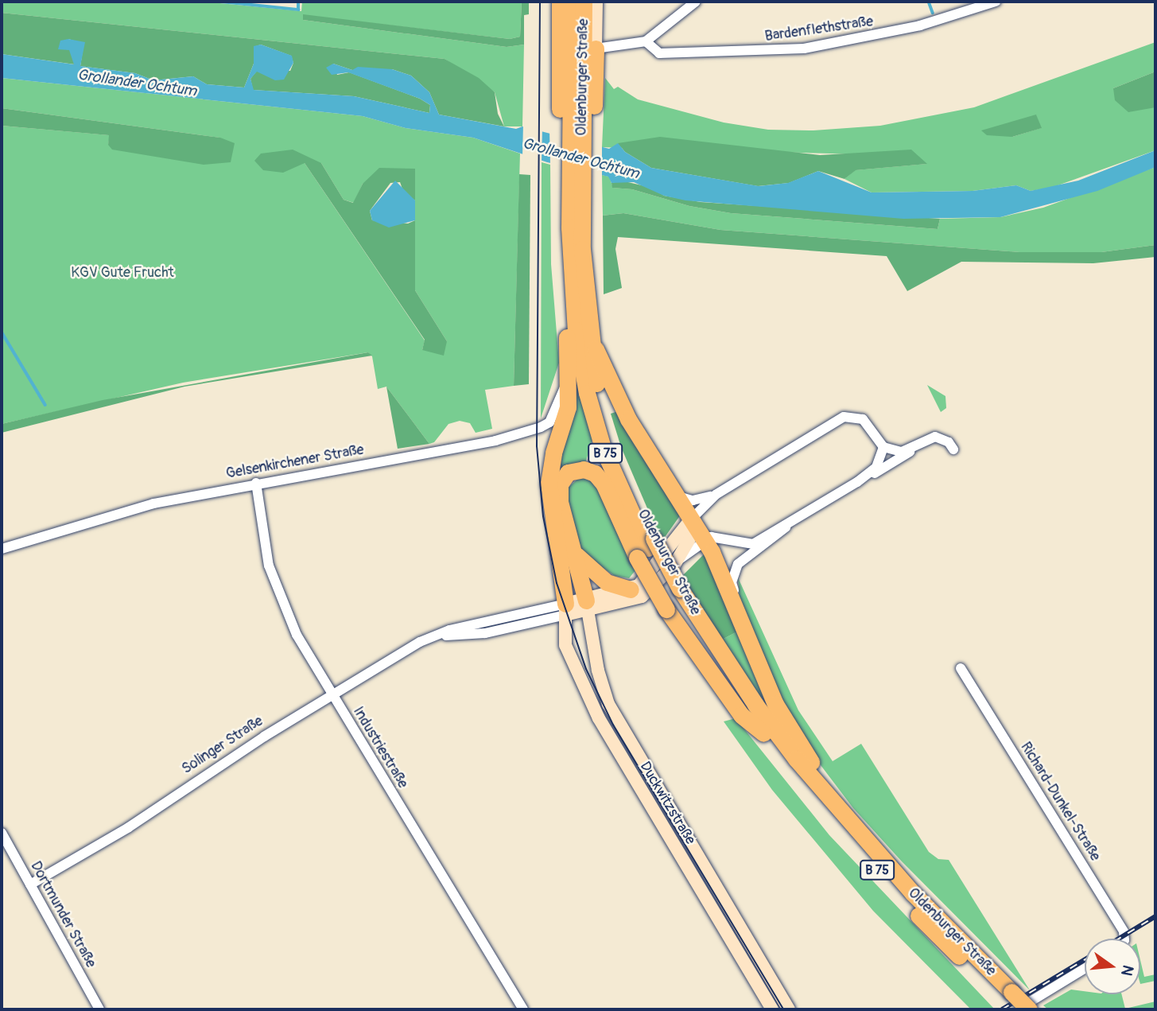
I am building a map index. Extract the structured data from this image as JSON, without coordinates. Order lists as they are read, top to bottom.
{
  "streets": {
    "highway": ["Oldenburger Straße", "B 75"],
    "main road": ["Solinger Straße", "Duckwitzstraße"],
    "street": [
      "Bardenflethstraße",
      "Gelsenkirchener Straße",
      "Industriestraße",
      "Richard-Dunkel-Straße",
      "Dortmunder Straße"
    ]
  },
  "crossings": [
    ["Gelsenkirchener Straße", "Industriestraße"],
    ["Solinger Straße", "Industriestraße"],
    ["Solinger Straße", "Duckwitzstraße"],
    ["Solinger Straße", "Dortmunder Straße"]
  ],
  "water": ["Grollander Ochtum"],
  "parks": ["KGV Gute Frucht"],
  "north": "right"
}
